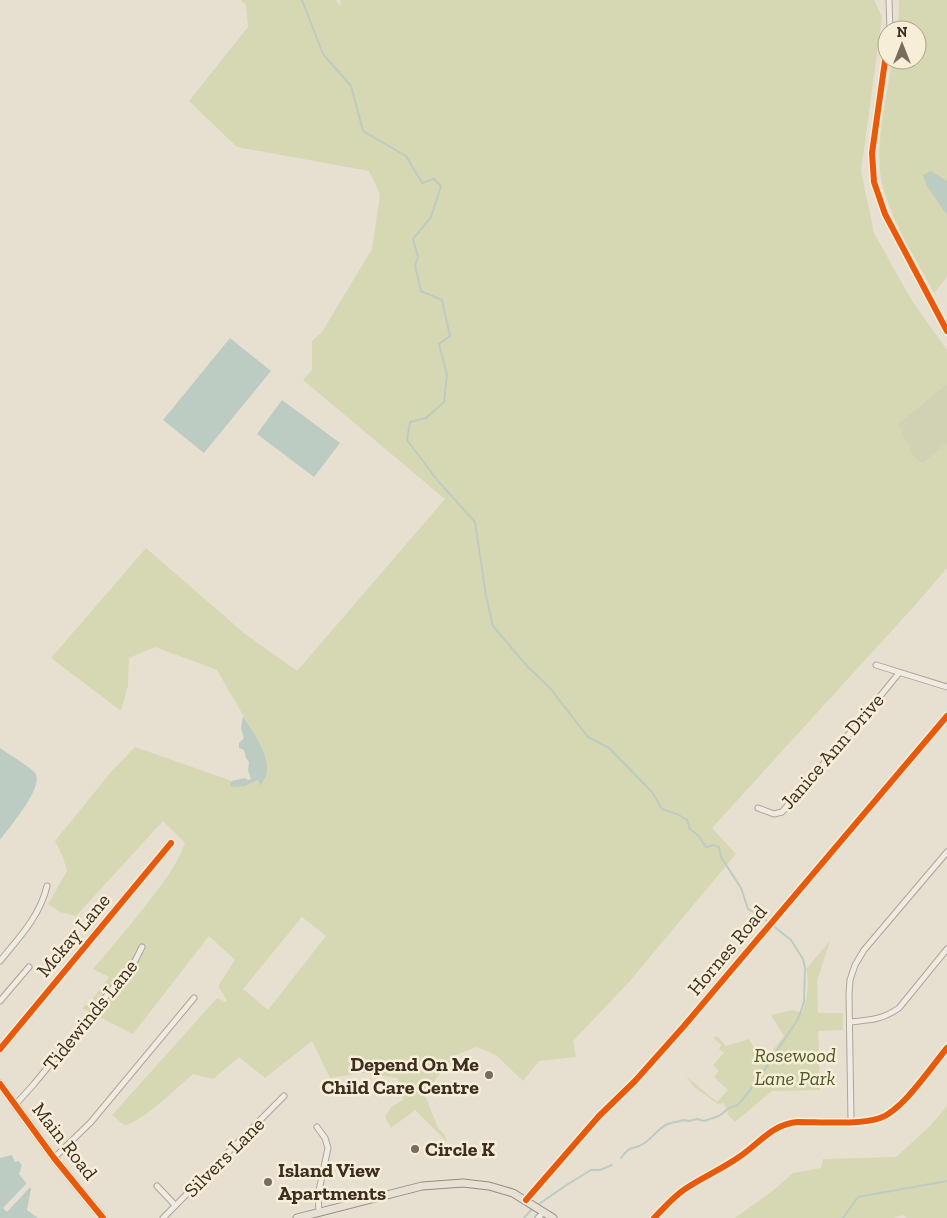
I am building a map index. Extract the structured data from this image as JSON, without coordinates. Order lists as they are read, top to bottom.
{
  "streets": {
    "main road": ["Main Road"],
    "street": [
      "Janice Ann Drive",
      "Mckay Lane",
      "Hornes Road",
      "Tidewinds Lane",
      "Silvers Lane"
    ]
  },
  "crossings": [
    ["Tidewinds Lane", "Main Road"]
  ],
  "parks": ["Rosewood Lane Park"],
  "places": ["Depend On Me Child Care Centre", "Circle K", "Island View Apartments"],
  "north": "top"
}
